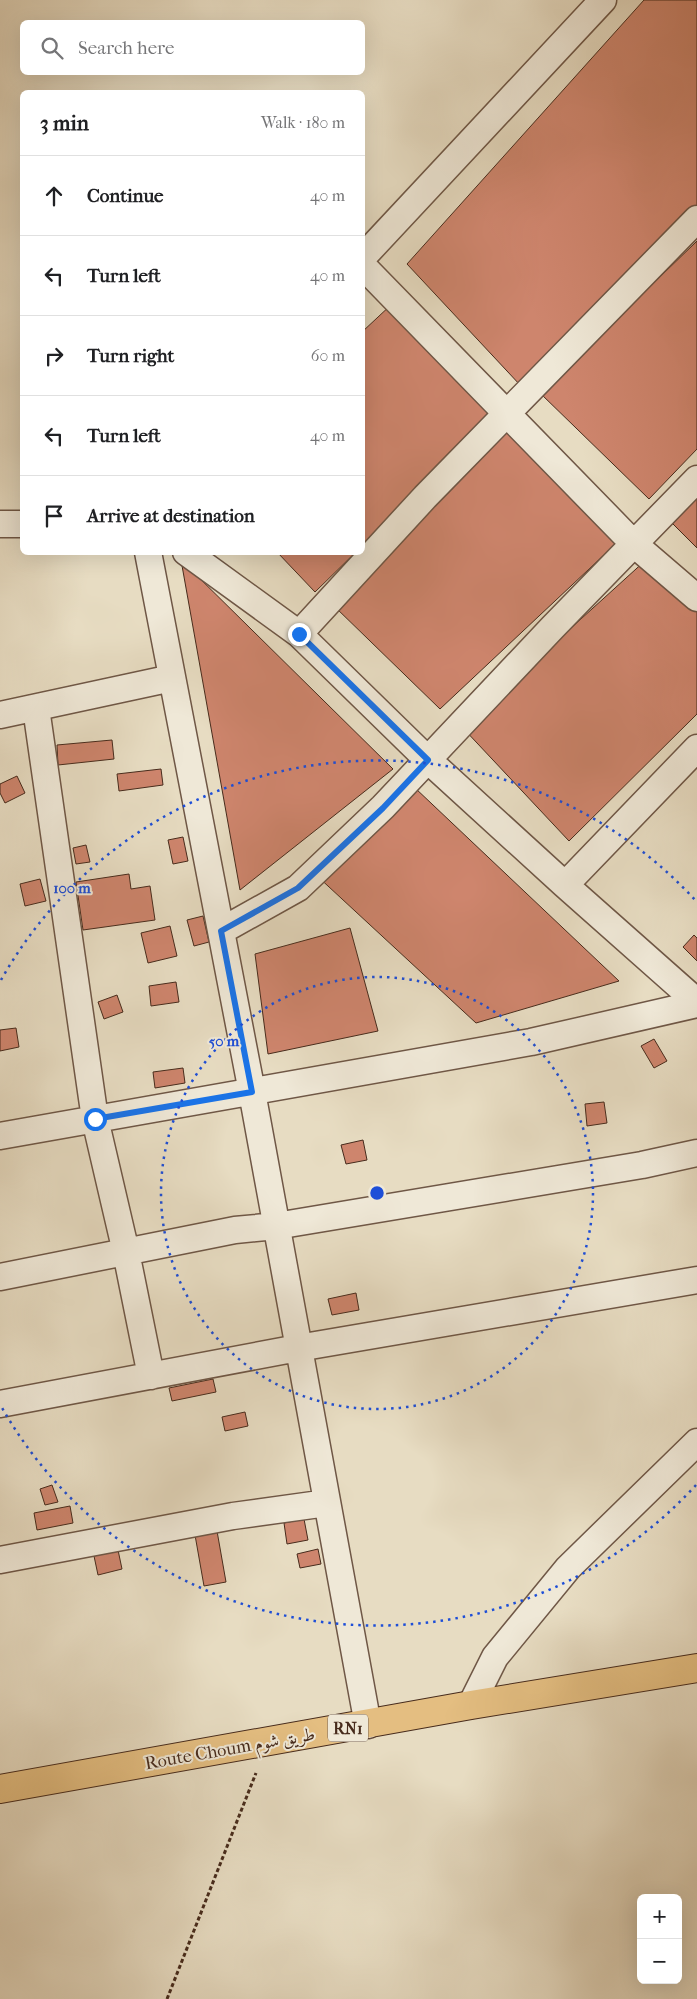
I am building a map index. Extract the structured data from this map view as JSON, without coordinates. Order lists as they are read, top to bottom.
{
  "streets": {
    "highway": ["RN1", "Route Choum طريق شوم"]
  },
  "page": {
    "search": "Search here",
    "heading": ["3 min", "Walk · 180 m"],
    "list": [
      ["Continue", "40 m"],
      ["Turn left", "40 m"],
      ["Turn right", "60 m"],
      ["Turn left", "40 m"],
      "Arrive at destination"
    ],
    "map_buttons": ["+", "−"]
  },
  "rings": ["100 m", "50 m"]
}
